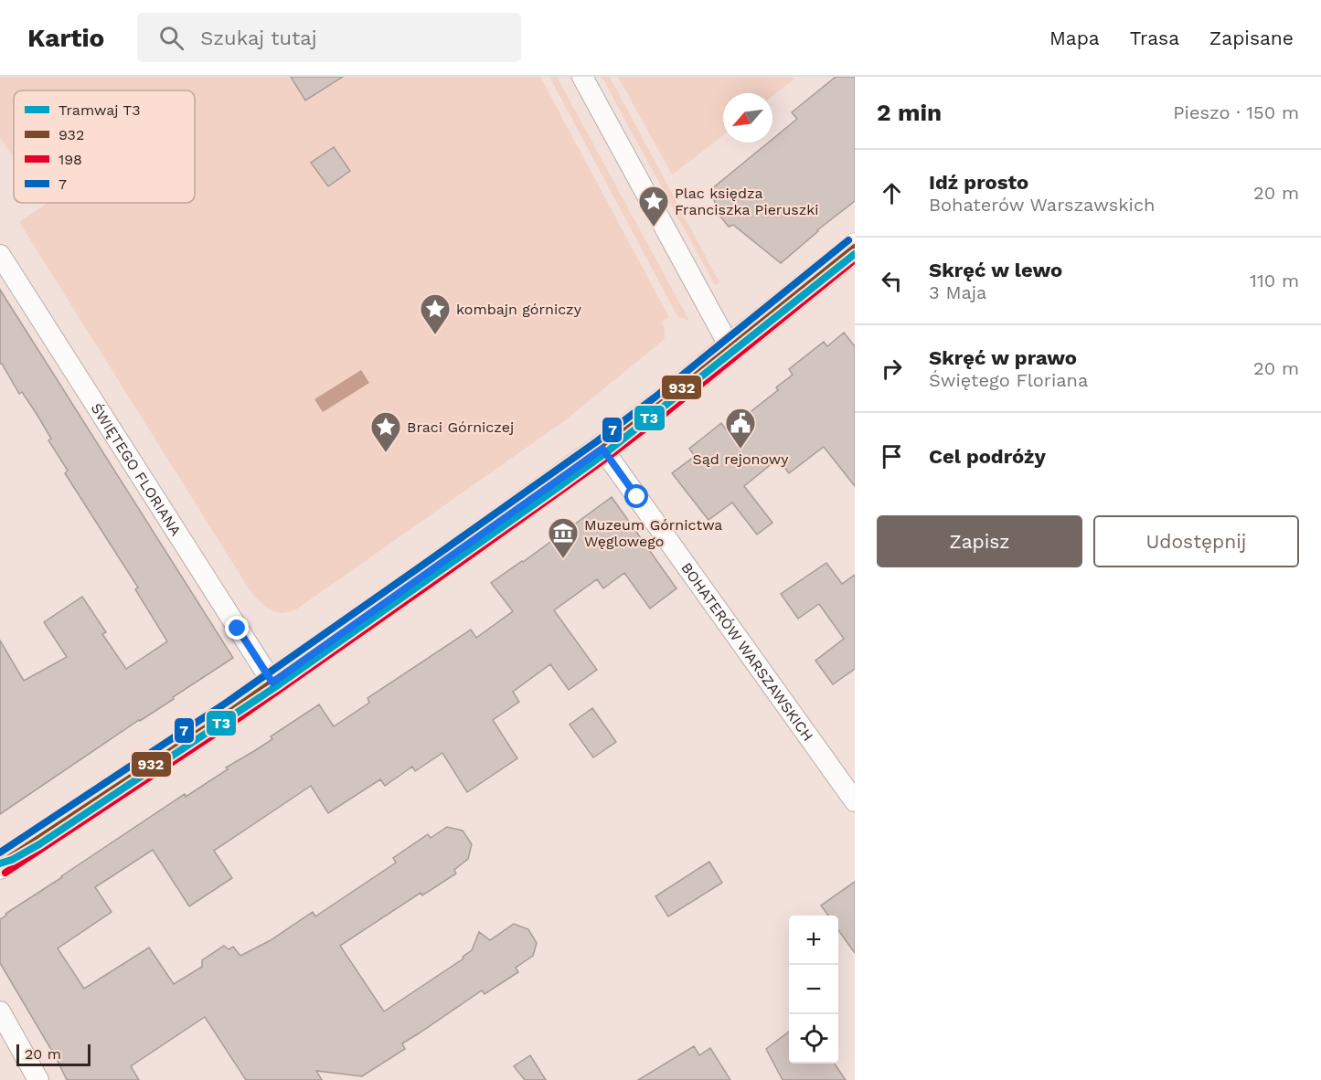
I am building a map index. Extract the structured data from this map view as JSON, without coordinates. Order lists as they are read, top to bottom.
{
  "streets": {
    "street": ["ŚWIĘTEGO FLORIANA", "BOHATERÓW WARSZAWSKICH"]
  },
  "places": {
    "place": ["Plac księdza Franciszka Pieruszki", "kombajn górniczy", "Braci Górniczej"],
    "public building": ["Sąd rejonowy"],
    "museum": ["Muzeum Górnictwa Węglowego"]
  },
  "lines": [
    "transit line 7",
    "transit line 932",
    "tram line T3",
    "transit line 198"
  ],
  "legend": [
    "Tramwaj T3",
    "932",
    "198",
    "7"
  ],
  "scale_bar": "20 m",
  "north": "bottom left",
  "page": {
    "header": "Kartio",
    "search": "Szukaj tutaj",
    "nav": ["Mapa", "Trasa", "Zapisane"],
    "heading": ["2 min", "Pieszo · 150 m"],
    "list": [
      ["Idź prosto", "Bohaterów Warszawskich", "20 m"],
      ["Skręć w lewo", "3 Maja", "110 m"],
      ["Skręć w prawo", "Świętego Floriana", "20 m"],
      "Cel podróży"
    ],
    "buttons": ["Zapisz", "Udostępnij"],
    "map_buttons": ["+", "−"],
    "scale": "20 m"
  }
}
